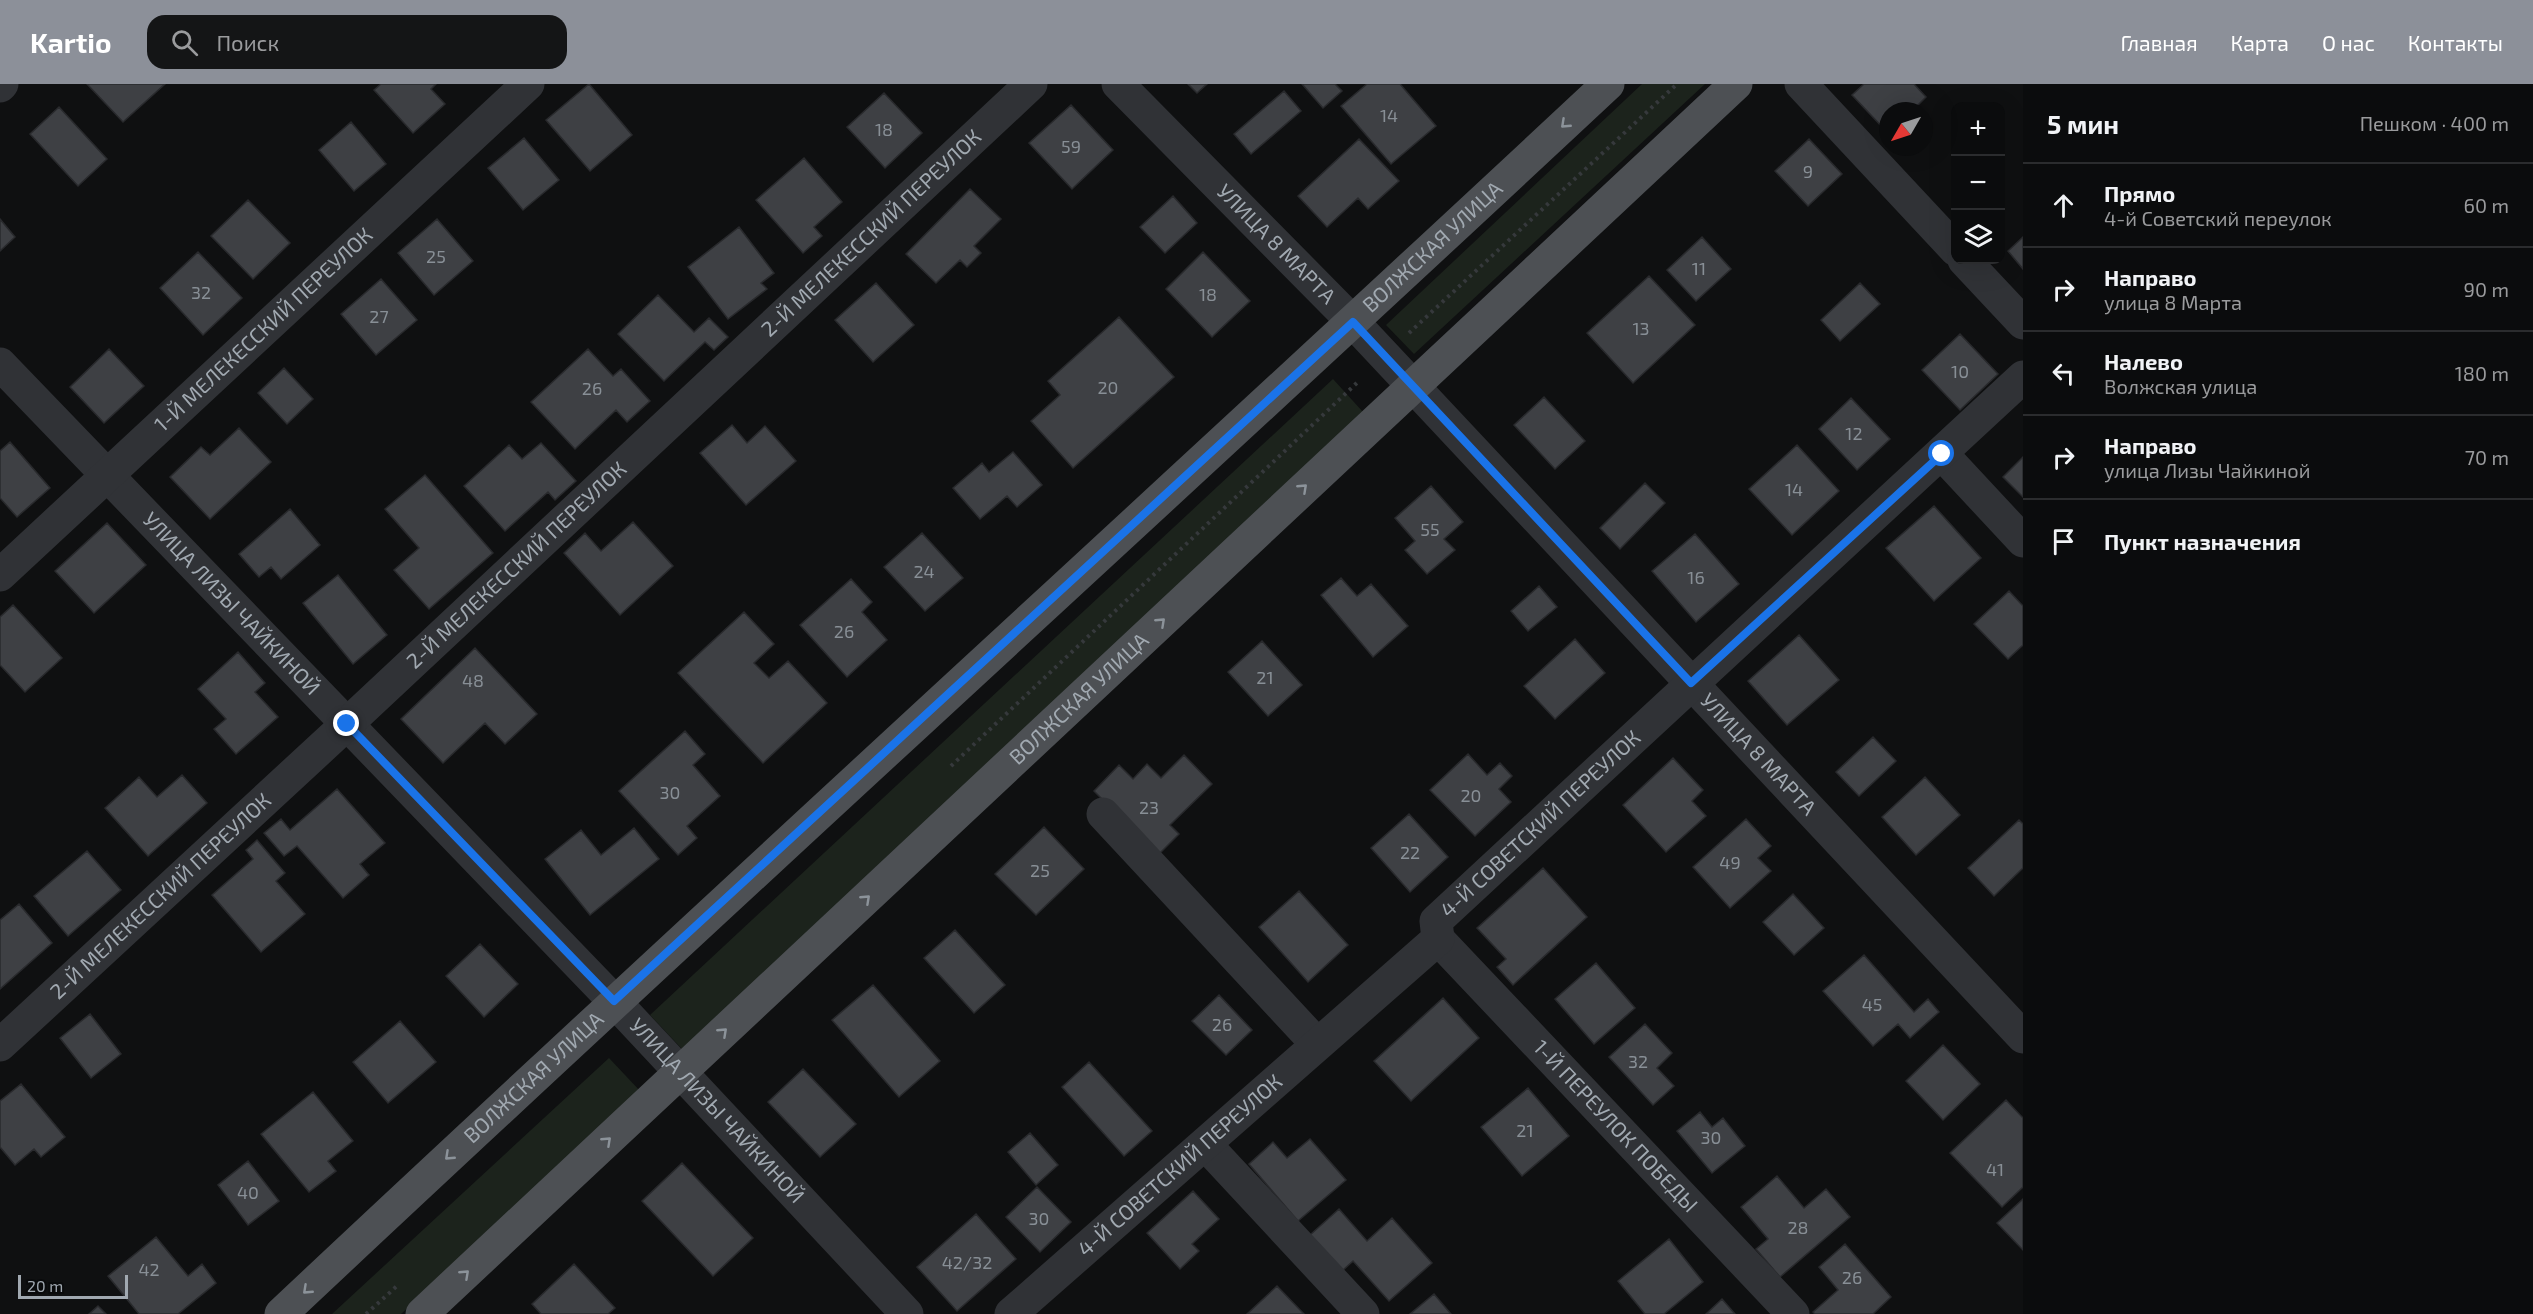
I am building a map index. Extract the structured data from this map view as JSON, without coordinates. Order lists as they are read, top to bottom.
{
  "streets": {
    "main road": ["ВОЛЖСКАЯ УЛИЦА"],
    "street": [
      "2-Й МЕЛЕКЕССКИЙ ПЕРЕУЛОК",
      "УЛИЦА 8 МАРТА",
      "1-Й МЕЛЕКЕССКИЙ ПЕРЕУЛОК",
      "УЛИЦА ЛИЗЫ ЧАЙКИНОЙ",
      "4-Й СОВЕТСКИЙ ПЕРЕУЛОК",
      "1-Й ПЕРЕУЛОК ПОБЕДЫ"
    ]
  },
  "crossings": [
    ["2-Й МЕЛЕКЕССКИЙ ПЕРЕУЛОК", "УЛИЦА ЛИЗЫ ЧАЙКИНОЙ"],
    ["УЛИЦА 8 МАРТА", "ВОЛЖСКАЯ УЛИЦА"],
    ["УЛИЦА 8 МАРТА", "4-Й СОВЕТСКИЙ ПЕРЕУЛОК"],
    ["ВОЛЖСКАЯ УЛИЦА", "УЛИЦА ЛИЗЫ ЧАЙКИНОЙ"],
    ["1-Й МЕЛЕКЕССКИЙ ПЕРЕУЛОК", "УЛИЦА ЛИЗЫ ЧАЙКИНОЙ"],
    ["4-Й СОВЕТСКИЙ ПЕРЕУЛОК", "1-Й ПЕРЕУЛОК ПОБЕДЫ"]
  ],
  "house_numbers": [
    "14",
    "18",
    "59",
    "9",
    "25",
    "11",
    "32",
    "18",
    "27",
    "13",
    "10",
    "20",
    "26",
    "12",
    "14",
    "55",
    "24",
    "16",
    "26",
    "21",
    "48",
    "30",
    "20",
    "23",
    "22",
    "49",
    "25",
    "45",
    "26",
    "32",
    "21",
    "30",
    "41",
    "40",
    "30",
    "28",
    "42/32",
    "42",
    "26"
  ],
  "scale_bar": "20 m",
  "north": "bottom left",
  "page": {
    "header": "Kartio",
    "search": "Поиск",
    "nav": [
      "Главная",
      "Карта",
      "О нас",
      "Контакты"
    ],
    "heading": ["5 мин", "Пешком · 400 m"],
    "map_buttons": ["+", "−"],
    "list": [
      ["Прямо", "4-й Советский переулок", "60 m"],
      ["Направо", "улица 8 Марта", "90 m"],
      ["Налево", "Волжская улица", "180 m"],
      ["Направо", "улица Лизы Чайкиной", "70 m"],
      "Пункт назначения"
    ],
    "scale": "20 m"
  }
}
